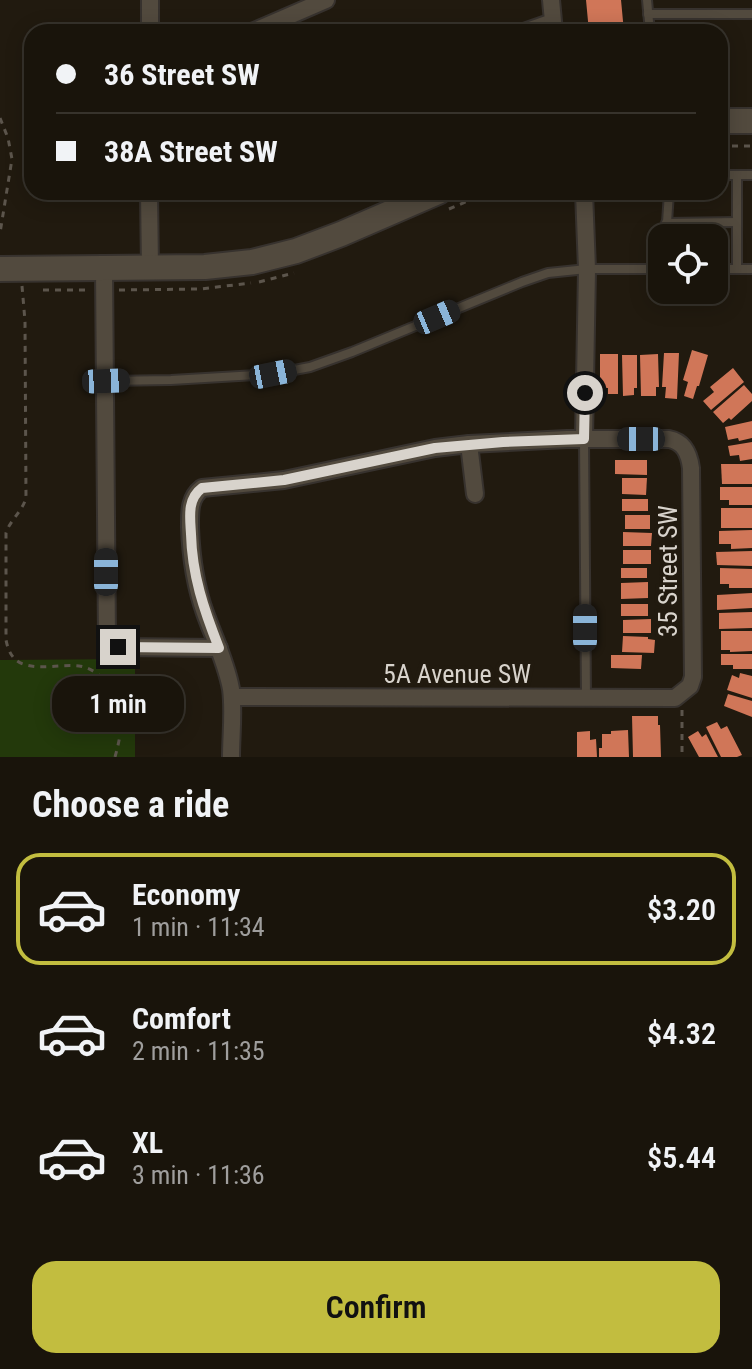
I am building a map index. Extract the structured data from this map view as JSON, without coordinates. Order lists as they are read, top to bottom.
{
  "streets": {
    "street": ["35 Street SW", "5A Avenue SW"]
  },
  "crossings": [
    ["35 Street SW", "5A Avenue SW"]
  ],
  "page": {
    "banner": ["36 Street SW", "38A Street SW"],
    "bubble": "1 min",
    "heading": "Choose a ride",
    "list": [
      {
        "name": "Economy",
        "note": "1 min · 11:34",
        "value": "$3.20"
      },
      {
        "name": "Comfort",
        "note": "2 min · 11:35",
        "value": "$4.32"
      },
      {
        "name": "XL",
        "note": "3 min · 11:36",
        "value": "$5.44"
      }
    ],
    "buttons": "Confirm"
  }
}
